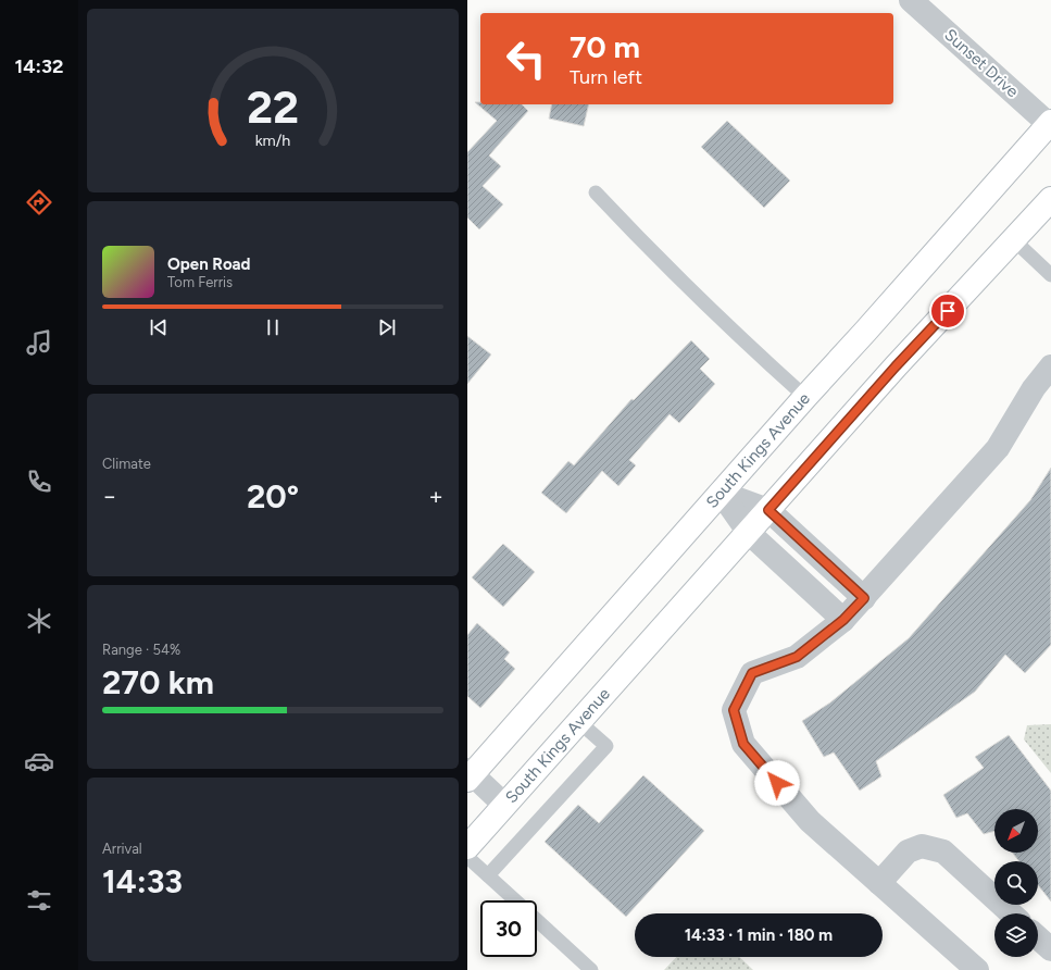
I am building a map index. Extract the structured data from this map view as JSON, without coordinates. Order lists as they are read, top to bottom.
{
  "streets": {
    "main road": ["South Kings Avenue"],
    "street": ["Sunset Drive"]
  },
  "crossings": [
    ["Sunset Drive", "South Kings Avenue"]
  ],
  "north": "bottom left",
  "page": {
    "tabs": "14:32",
    "turn": ["70 m", "Turn left"],
    "song": ["Open Road", "Tom Ferris"],
    "tile": [
      "Climate",
      ["Range · 54%", "270 km"],
      ["Arrival", "14:33"]
    ],
    "heat": ["−", "20°", "+"],
    "limit": "30",
    "trip": "14:33 · 1 min · 180 m",
    "gauge": ["22", "km/h"]
  }
}
